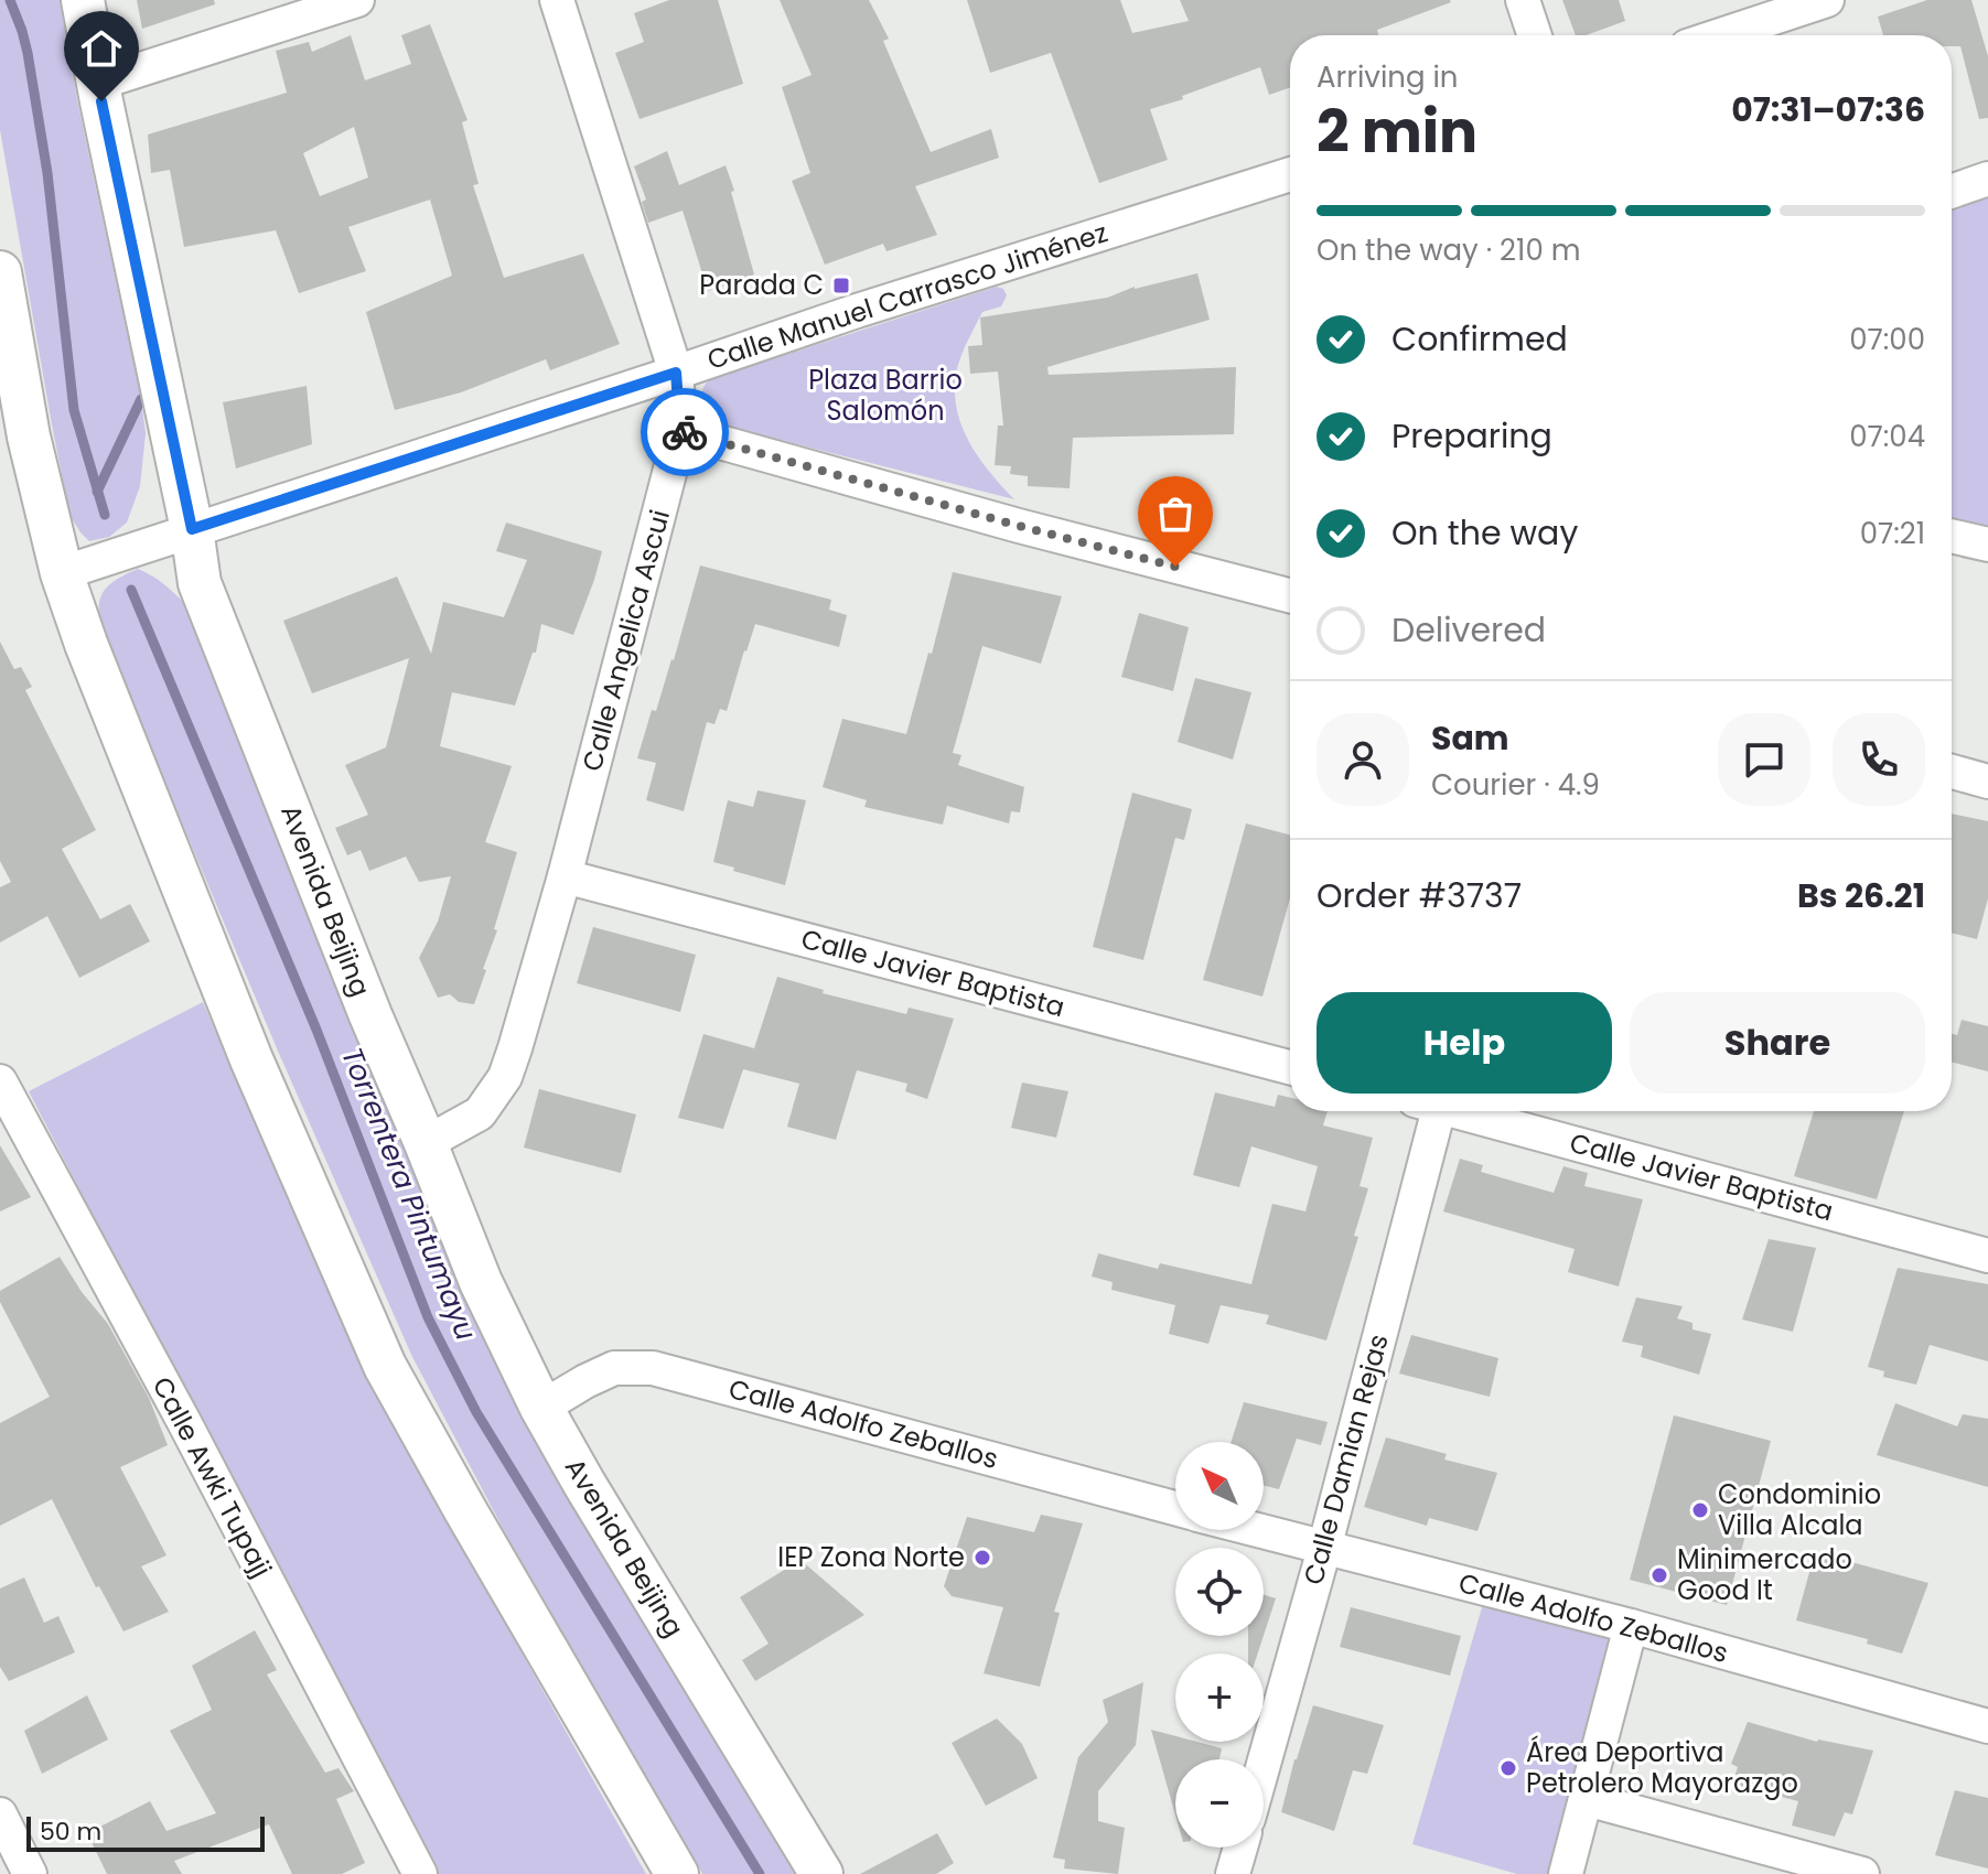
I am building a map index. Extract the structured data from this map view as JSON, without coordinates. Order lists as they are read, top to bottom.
{
  "streets": {
    "main road": ["Avenida Beijing"],
    "street": [
      "Calle Manuel Carrasco Jiménez",
      "Calle Angelica Ascui",
      "Calle Javier Baptista",
      "Calle Adolfo Zeballos",
      "Calle Damian Rejas",
      "Calle Awki Tupajj"
    ]
  },
  "crossings": [
    ["Calle Manuel Carrasco Jiménez", "Calle Angelica Ascui"],
    ["Calle Manuel Carrasco Jiménez", "Avenida Beijing"],
    ["Calle Angelica Ascui", "Avenida Beijing"],
    ["Calle Angelica Ascui", "Calle Javier Baptista"],
    ["Avenida Beijing", "Calle Adolfo Zeballos"],
    ["Calle Adolfo Zeballos", "Calle Damian Rejas"]
  ],
  "water": ["Torrentera Pintumayu"],
  "parks": ["Plaza Barrio Salomón"],
  "places": {
    "transit": ["Parada C"],
    "other": [
      "Condominio Villa Alcala",
      "IEP Zona Norte",
      "Minimercado Good It",
      "Área Deportiva Petrolero Mayorazgo"
    ]
  },
  "scale_bar": "50 m",
  "north": "top left",
  "page": {
    "heading": ["2 min", "Arriving in", "07:31–07:36"],
    "panel": [
      "Sam",
      "Courier · 4.9",
      "Order #3737",
      "Bs 26.21"
    ],
    "bar": "On the way · 210 m",
    "list": [
      ["Confirmed", "07:00"],
      ["Preparing", "07:04"],
      ["On the way", "07:21"],
      "Delivered"
    ],
    "buttons": ["Help", "Share"],
    "map_buttons": ["+", "−"],
    "scale": "50 m"
  }
}
